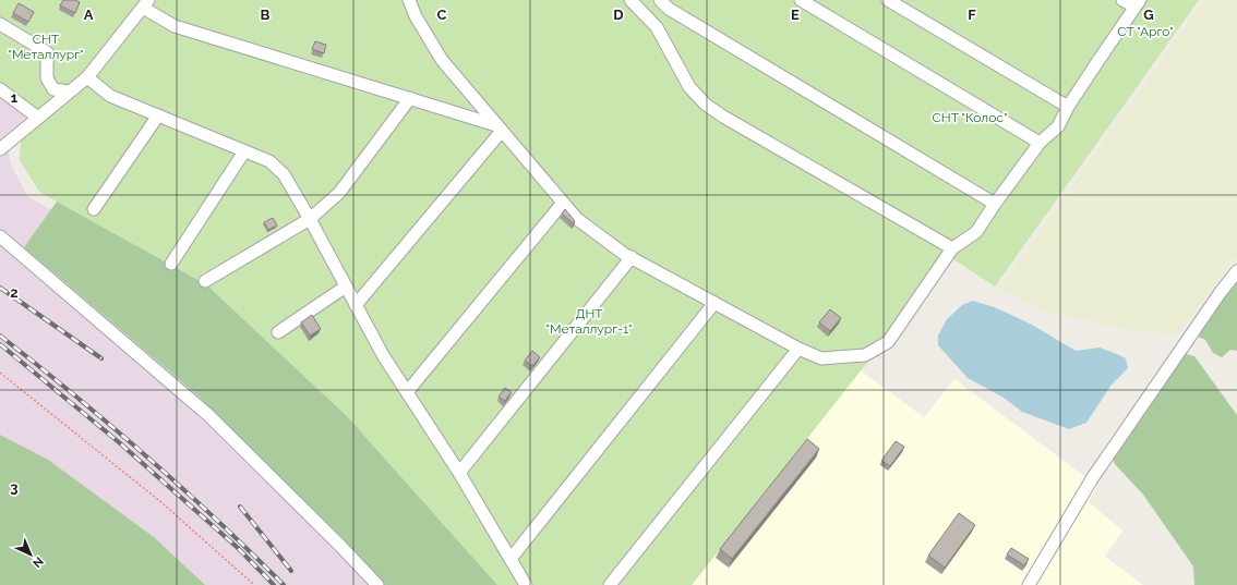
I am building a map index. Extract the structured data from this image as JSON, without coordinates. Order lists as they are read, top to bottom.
{
  "parks": [
    "СТ \"Арго\"",
    "СНТ \"Металлург\"",
    "СНТ \"Колос\"",
    "ДНТ \"Металлург-1\""
  ],
  "north": "bottom right",
  "grid": {
    "columns": [
      "A",
      "B",
      "C",
      "D",
      "E",
      "F",
      "G"
    ],
    "rows": ["1", "2", "3"]
  }
}
